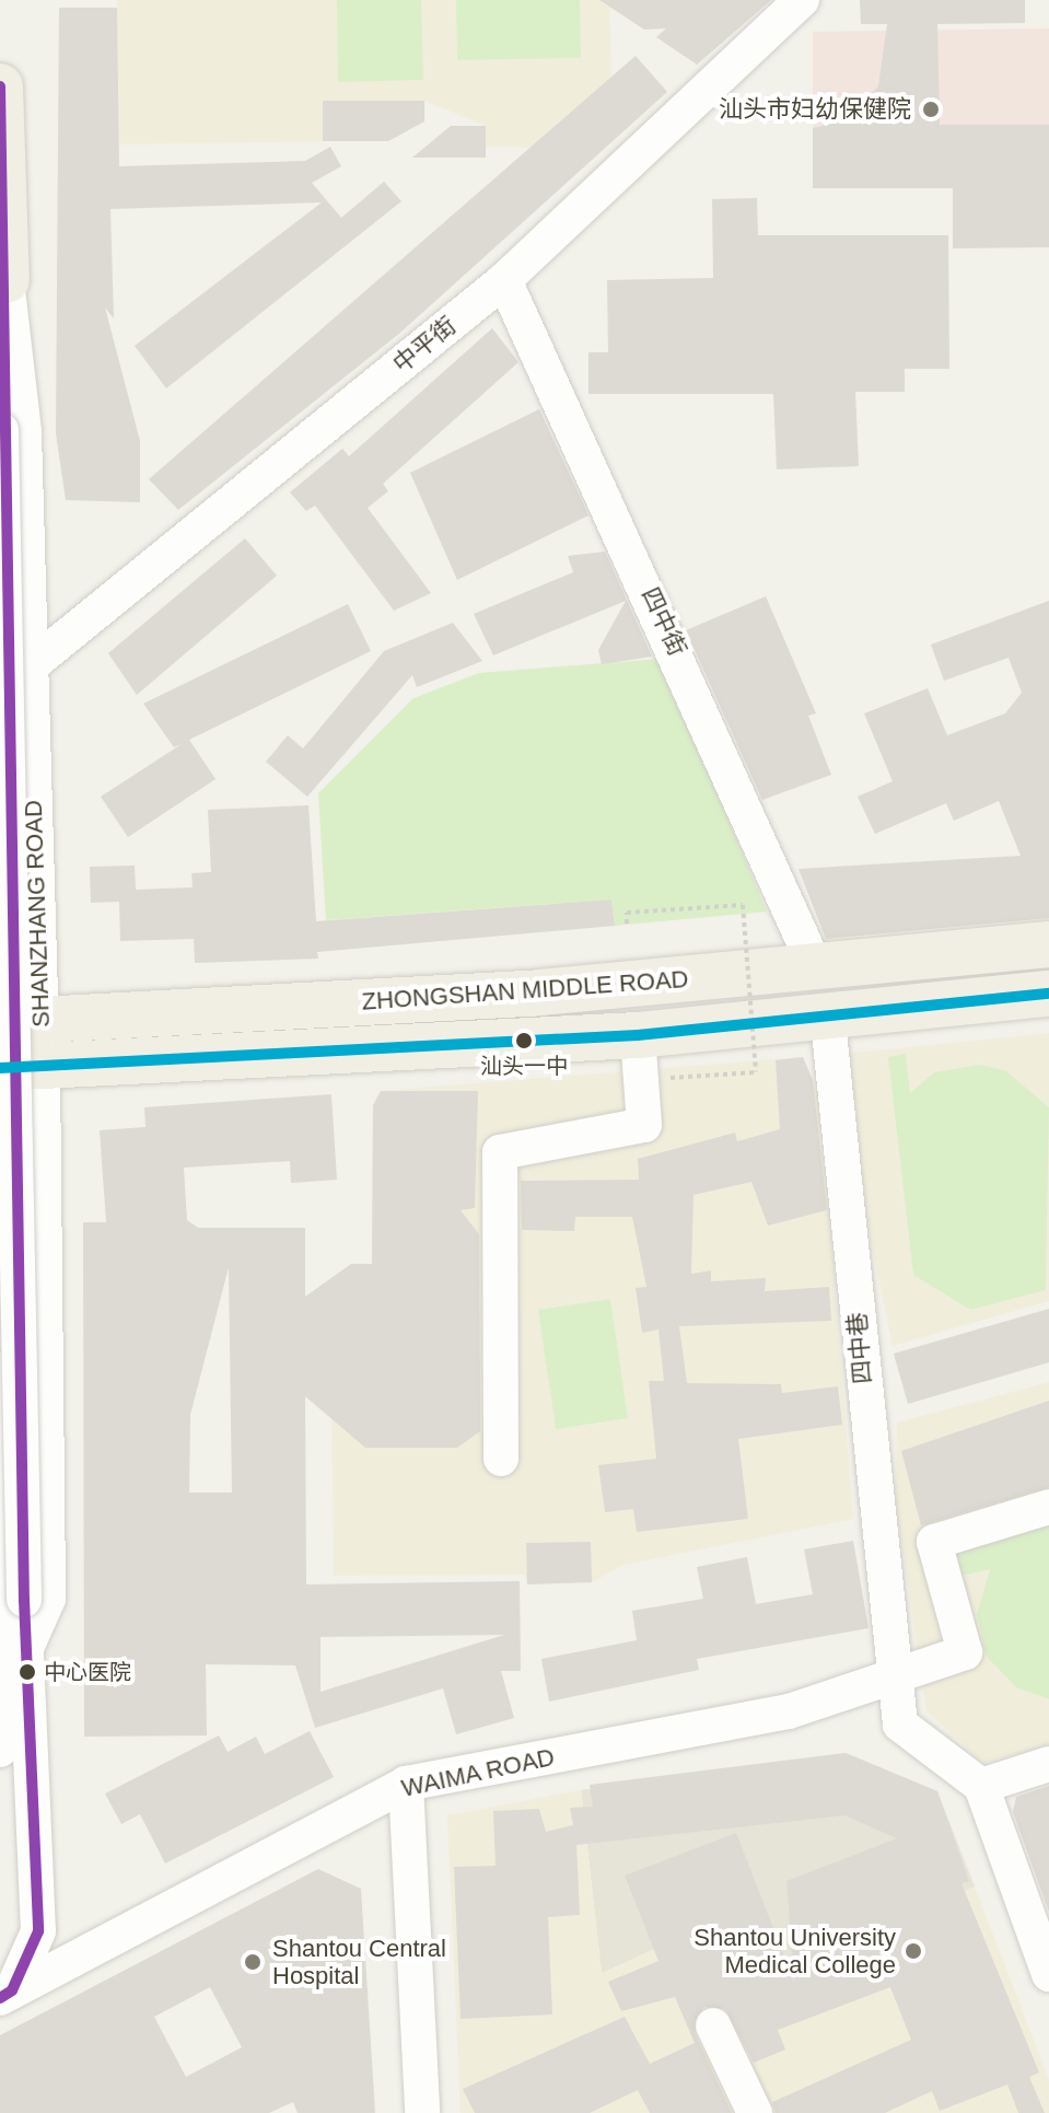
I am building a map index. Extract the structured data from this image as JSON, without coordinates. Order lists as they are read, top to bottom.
{
  "streets": {
    "main road": ["SHANZHANG ROAD", "ZHONGSHAN MIDDLE ROAD"],
    "street": [
      "中平街",
      "四中街",
      "四中巷",
      "WAIMA ROAD"
    ]
  },
  "crossings": [
    ["中平街", "四中街"],
    ["中平街", "SHANZHANG ROAD"],
    ["四中街", "ZHONGSHAN MIDDLE ROAD"],
    ["SHANZHANG ROAD", "ZHONGSHAN MIDDLE ROAD"],
    ["SHANZHANG ROAD", "WAIMA ROAD"],
    ["ZHONGSHAN MIDDLE ROAD", "四中巷"],
    ["四中巷", "WAIMA ROAD"]
  ],
  "places": [
    "汕头市妇幼保健院",
    "汕头一中",
    "中心医院",
    "Shantou University Medical College",
    "Shantou Central Hospital"
  ]
}
